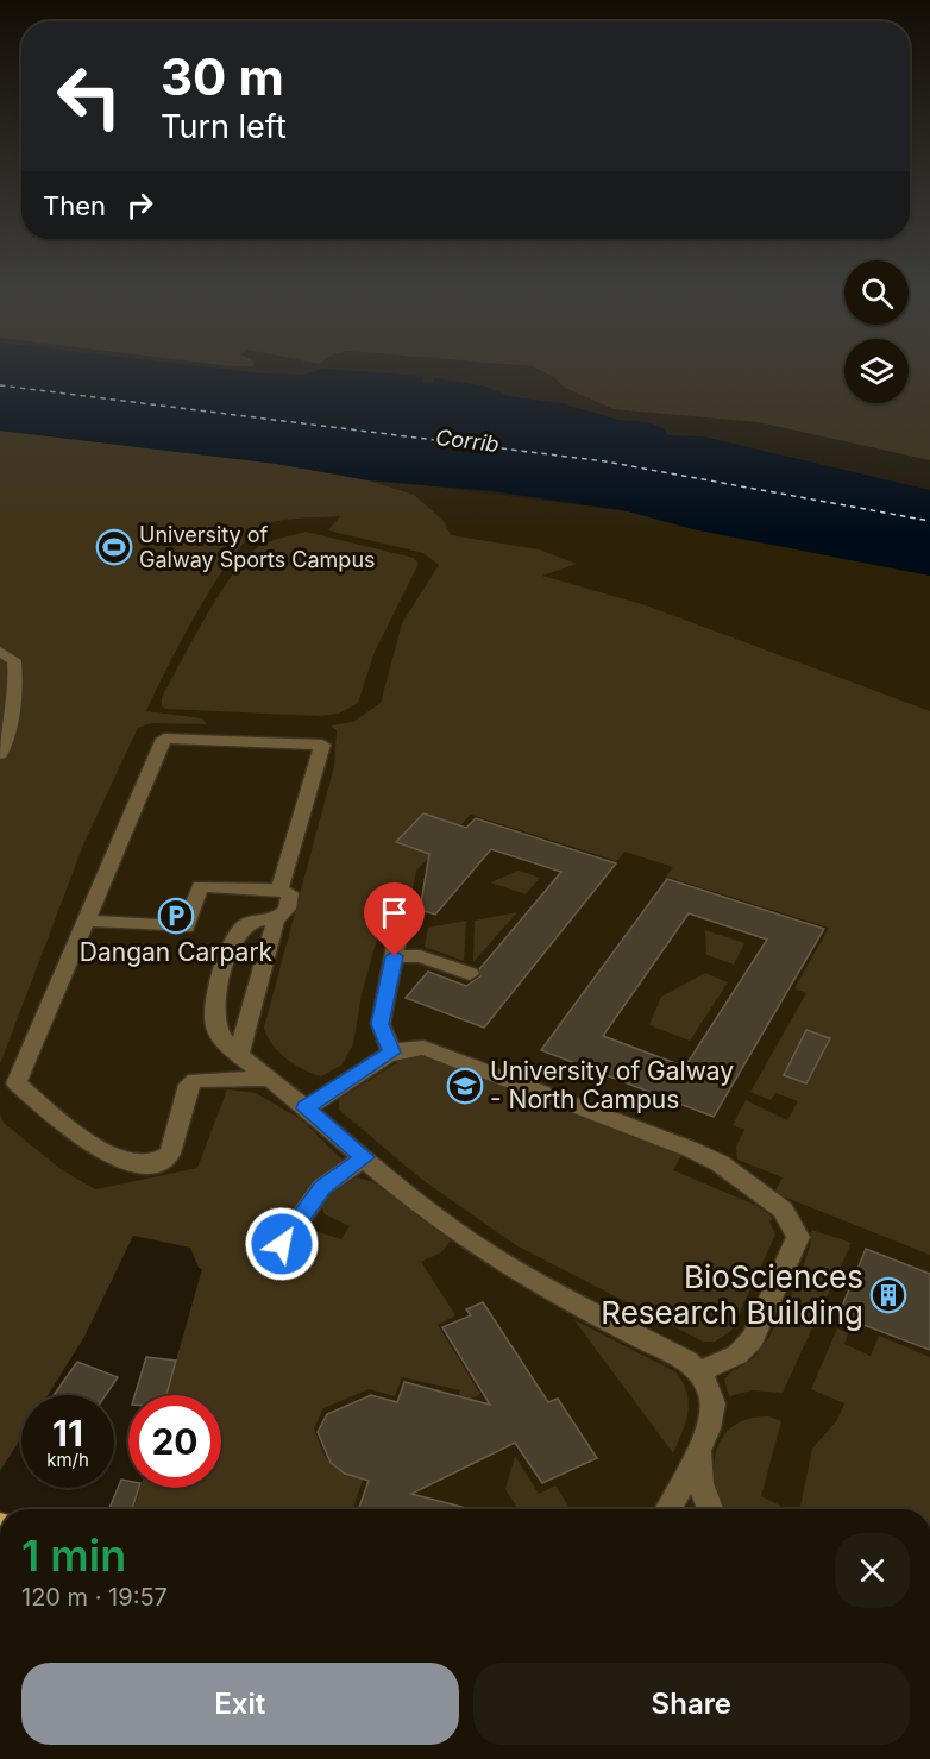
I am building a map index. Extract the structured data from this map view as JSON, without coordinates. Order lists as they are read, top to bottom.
{
  "water": ["Corrib"],
  "places": {
    "sports": ["University of Galway Sports Campus"],
    "parking": ["Dangan Carpark"],
    "school or university": ["University of Galway - North Campus"],
    "building": ["BioSciences Research Building"]
  },
  "page": {
    "turn": ["30 m", "Turn left"],
    "then": "Then",
    "speed": "11 km/h",
    "limit": "20",
    "heading": ["1 min", "120 m · 19:57"],
    "buttons": ["Exit", "Share"]
  }
}
